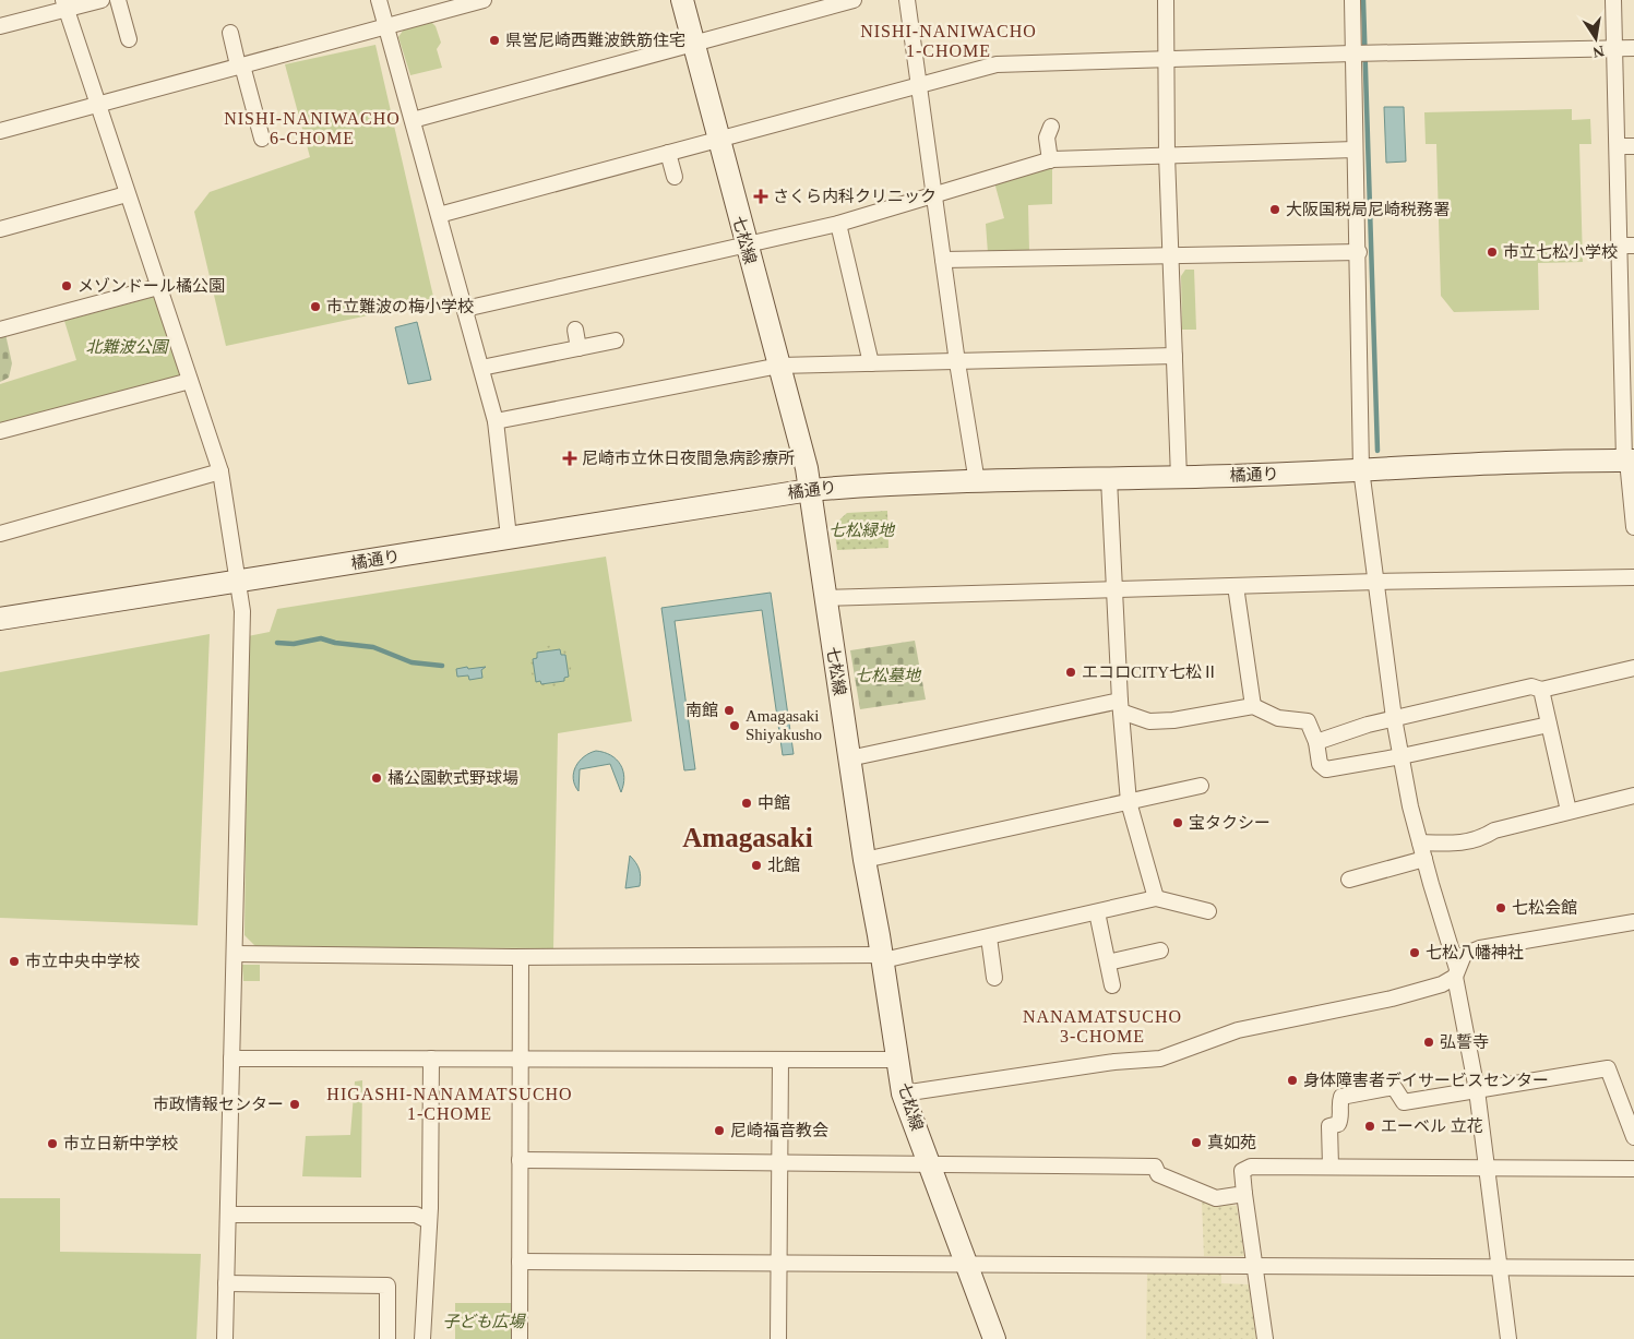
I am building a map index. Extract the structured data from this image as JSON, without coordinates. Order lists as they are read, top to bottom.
{
  "streets": {
    "street": ["七松線", "橘通り"]
  },
  "crossings": [
    ["七松線", "橘通り"]
  ],
  "districts": [
    "NISHI-NANIWACHO 1-CHOME",
    "NISHI-NANIWACHO 6-CHOME",
    "Amagasaki",
    "NANAMATSUCHO 3-CHOME",
    "HIGASHI-NANAMATSUCHO 1-CHOME"
  ],
  "parks": [
    "北難波公園",
    "七松緑地",
    "七松墓地",
    "子ども広場"
  ],
  "places": {
    "other": [
      "県営尼崎西難波鉄筋住宅",
      "大阪国税局尼崎税務署",
      "市立七松小学校",
      "メゾンドール橘公園",
      "市立難波の梅小学校",
      "エコロCITY七松Ⅱ",
      "南館",
      "Amagasaki Shiyakusho",
      "橘公園軟式野球場",
      "中館",
      "宝タクシー",
      "北館",
      "七松会館",
      "七松八幡神社",
      "市立中央中学校",
      "弘誓寺",
      "身体障害者デイサービスセンター",
      "市政情報センター",
      "エーベル 立花",
      "尼崎福音教会",
      "真如苑",
      "市立日新中学校"
    ],
    "health": ["さくら内科クリニック", "尼崎市立休日夜間急病診療所"]
  },
  "north": "bottom"
}
